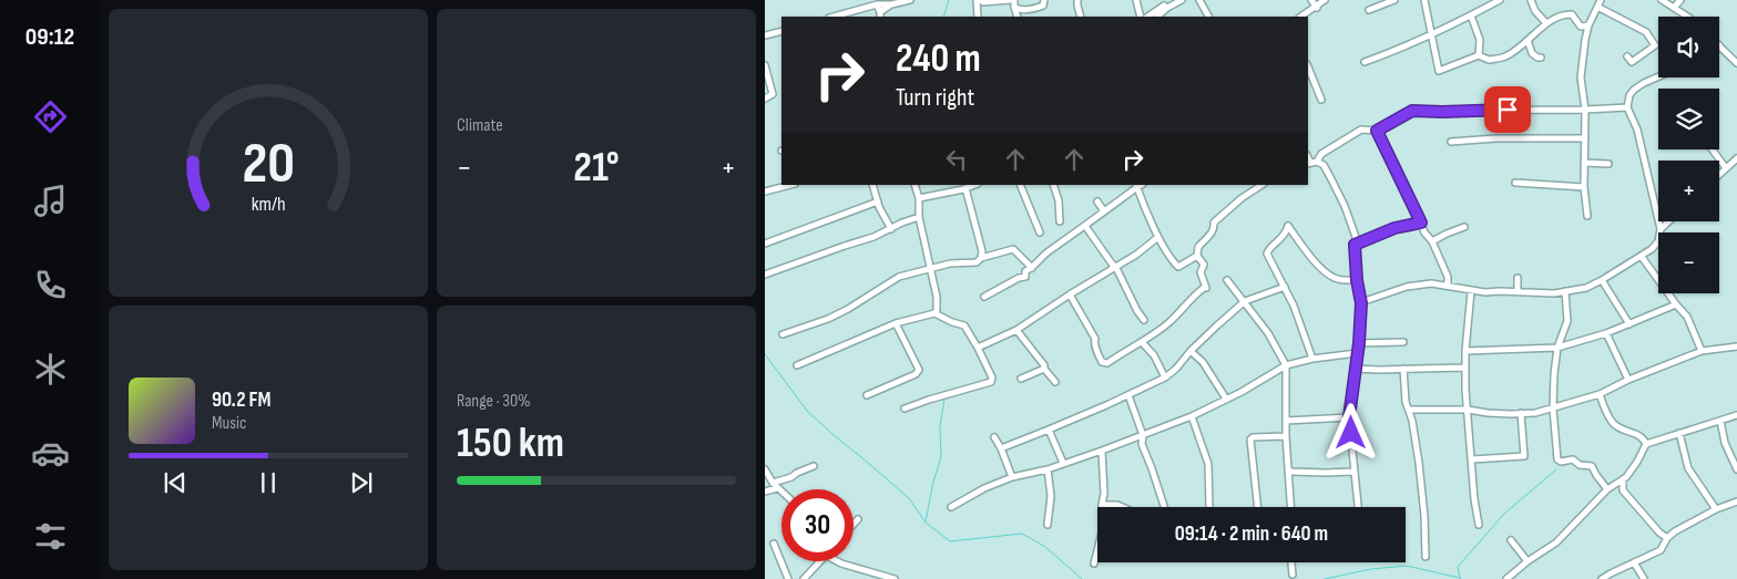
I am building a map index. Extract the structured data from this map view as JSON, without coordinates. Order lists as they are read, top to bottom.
{
  "page": {
    "tabs": "09:12",
    "tile": [
      "Climate",
      ["Range · 30%", "150 km"]
    ],
    "map_buttons": ["+", "−"],
    "turn": ["240 m", "Turn right"],
    "heat": ["−", "21°", "+"],
    "song": ["90.2 FM", "Music"],
    "limit": "30",
    "trip": "09:14 · 2 min · 640 m",
    "gauge": ["20", "km/h"]
  }
}
